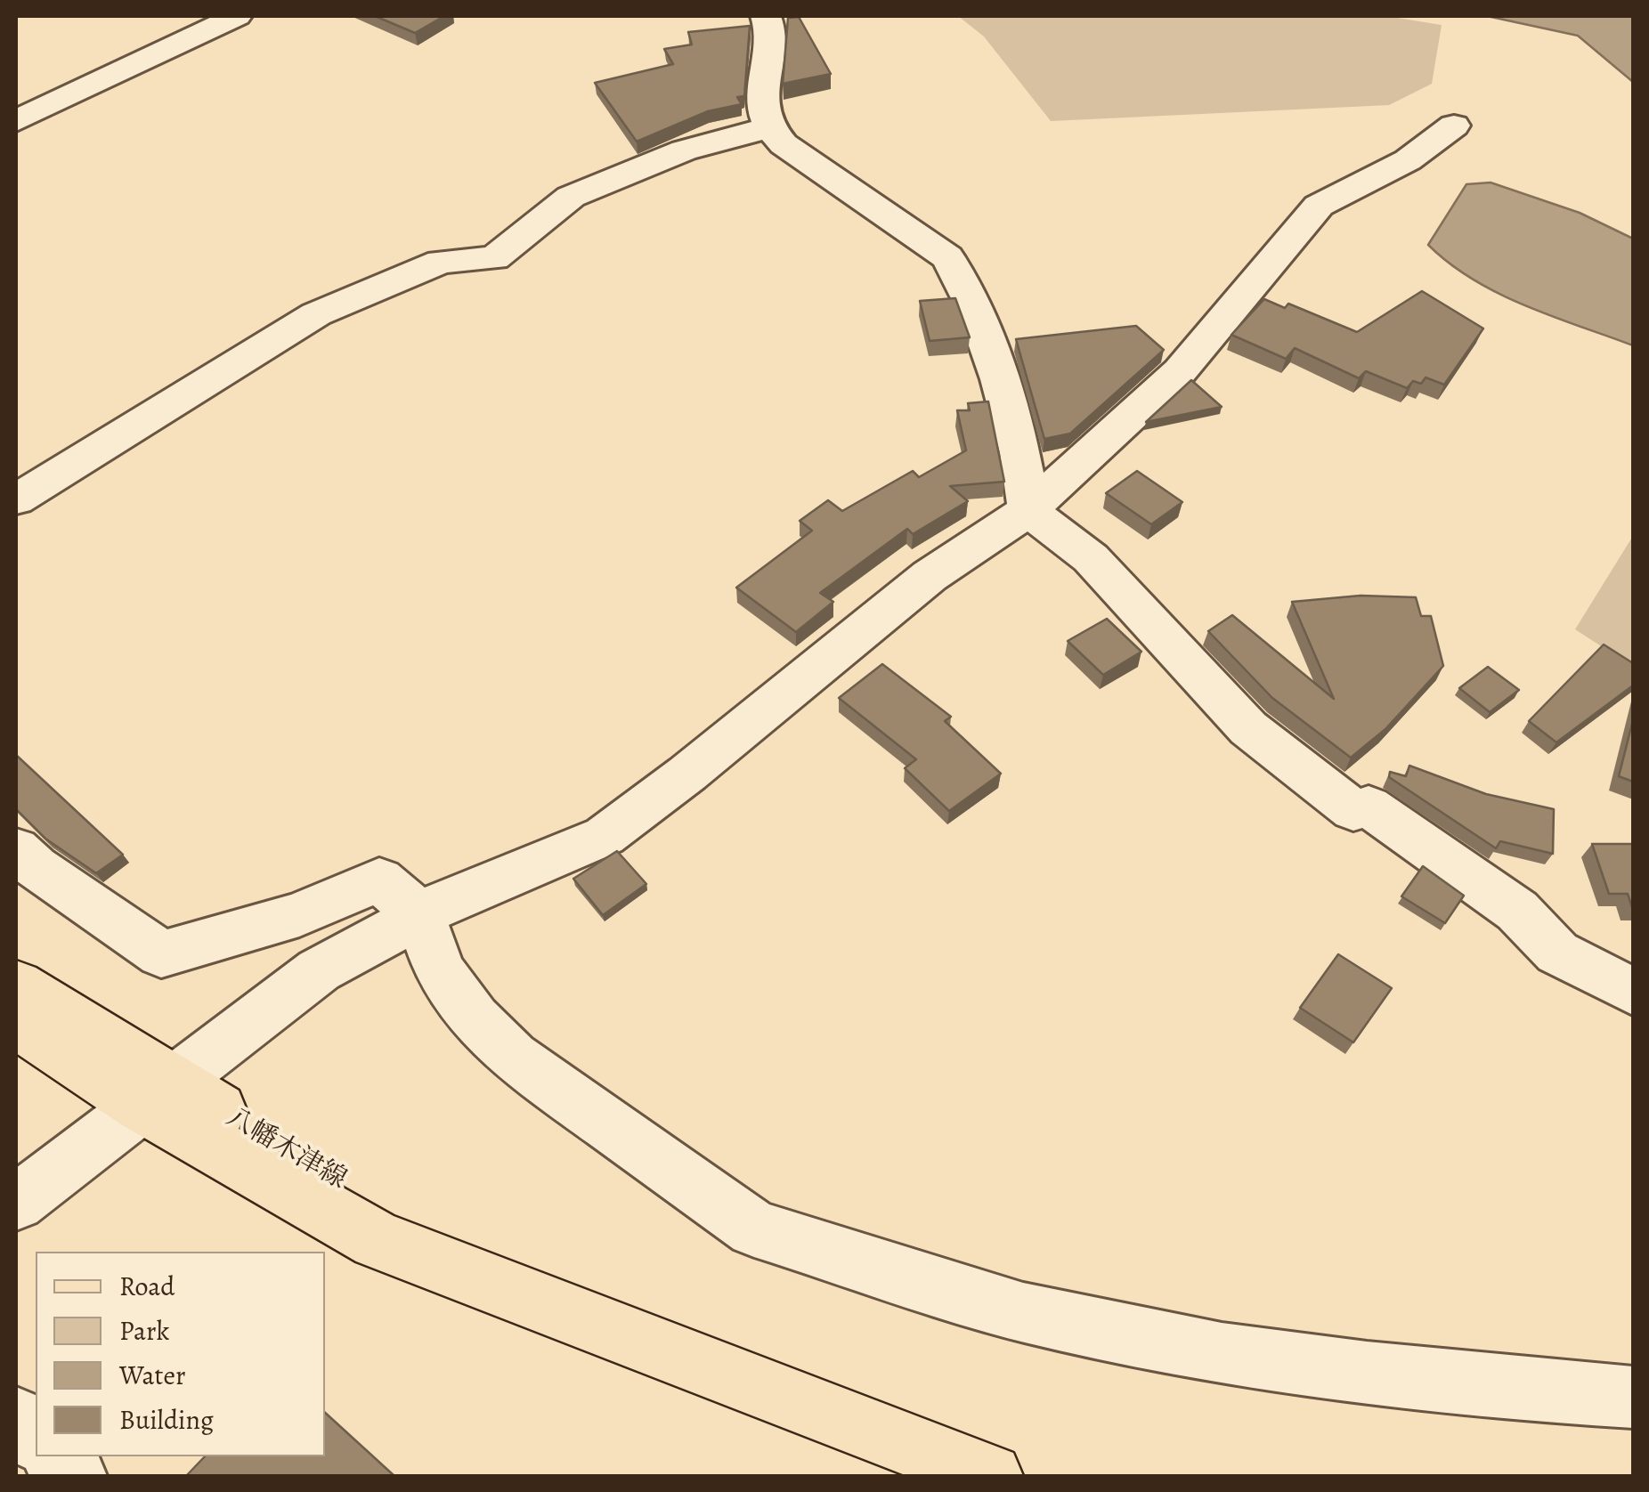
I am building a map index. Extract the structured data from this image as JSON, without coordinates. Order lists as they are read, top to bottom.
{
  "streets": {
    "main road": ["八幡木津線"]
  },
  "legend": [
    "Road",
    "Park",
    "Water",
    "Building"
  ]
}
